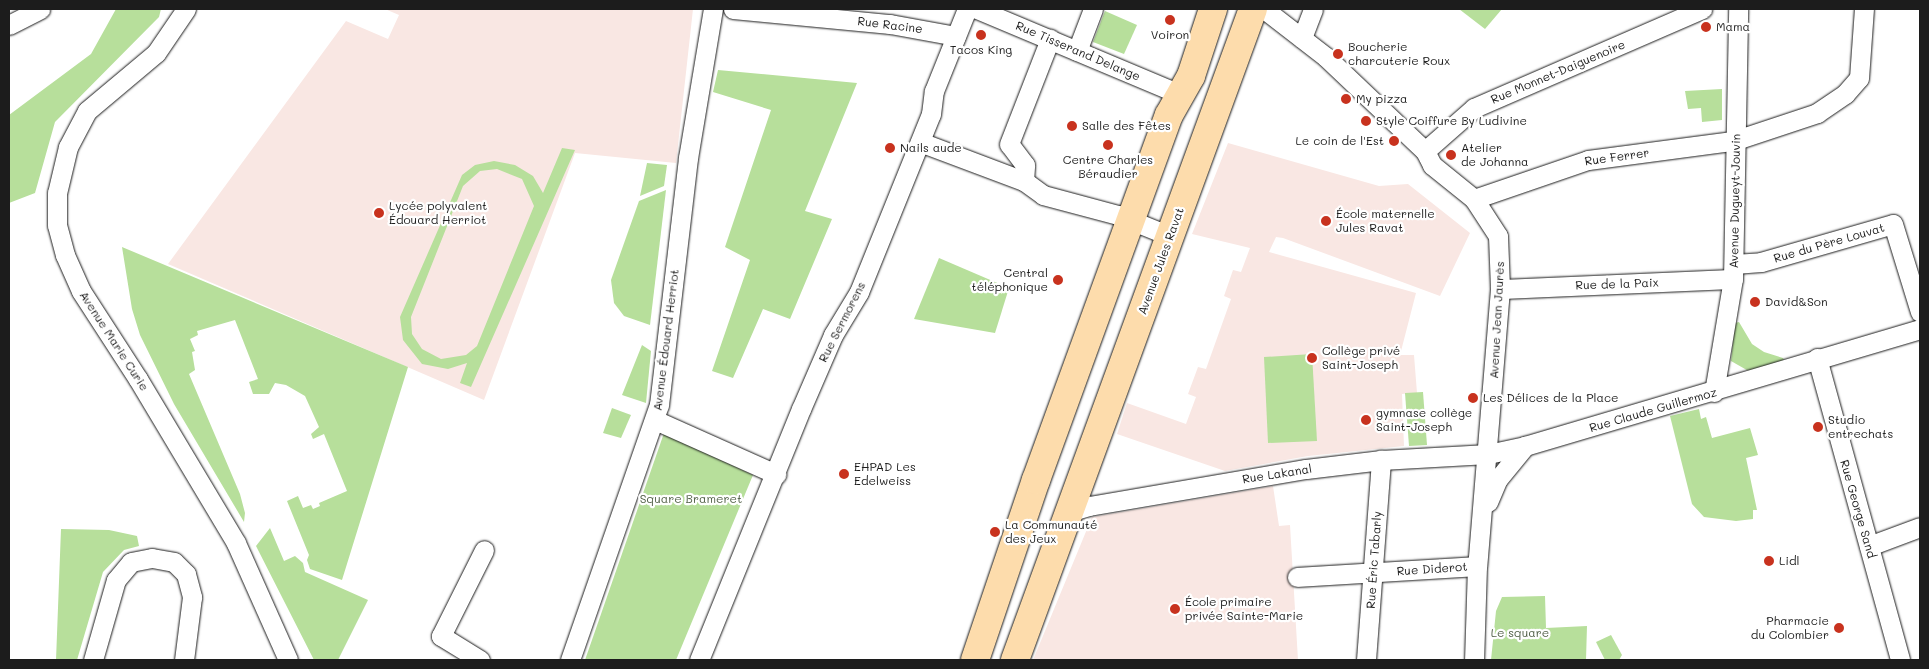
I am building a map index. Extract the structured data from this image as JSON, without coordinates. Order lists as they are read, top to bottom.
{
  "streets": {
    "main road": ["Avenue Jules Ravat"],
    "street": [
      "Rue Racine",
      "Rue Tisserand Delange",
      "Rue Monnet-Daiguenoire",
      "Rue Ferrer",
      "Avenue Dugueyt-Jouvin",
      "Rue du Père Louvat",
      "Rue de la Paix",
      "Avenue Jean Jaurès",
      "Rue Sermorens",
      "Avenue Édouard Herriot",
      "Avenue Marie Curie",
      "Rue Claude Guillermoz",
      "Rue Lakanal",
      "Rue George Sand",
      "Rue Éric Tabarly",
      "Rue Diderot"
    ]
  },
  "crossings": [
    ["Rue Racine", "Rue Sermorens"],
    ["Rue Monnet-Daiguenoire", "Avenue Jean Jaurès"],
    ["Rue Ferrer", "Avenue Dugueyt-Jouvin"],
    ["Rue Ferrer", "Avenue Jean Jaurès"],
    ["Avenue Dugueyt-Jouvin", "Rue du Père Louvat"],
    ["Avenue Dugueyt-Jouvin", "Rue de la Paix"],
    ["Avenue Dugueyt-Jouvin", "Rue Claude Guillermoz"],
    ["Rue du Père Louvat", "Rue de la Paix"],
    ["Avenue Jules Ravat", "Rue Lakanal"],
    ["Rue de la Paix", "Avenue Jean Jaurès"],
    ["Avenue Jean Jaurès", "Rue Claude Guillermoz"],
    ["Avenue Jean Jaurès", "Rue Lakanal"],
    ["Avenue Jean Jaurès", "Rue Diderot"],
    ["Rue Claude Guillermoz", "Rue Lakanal"],
    ["Rue Claude Guillermoz", "Rue George Sand"],
    ["Rue Lakanal", "Rue Éric Tabarly"],
    ["Rue Éric Tabarly", "Rue Diderot"]
  ],
  "parks": ["Square Brameret", "Le square"],
  "places": [
    "Voiron",
    "Mama",
    "Tacos King",
    "Boucherie charcuterie Roux",
    "My pizza",
    "Style Coiffure By Ludivine",
    "Salle des Fêtes",
    "Le coin de l'Est",
    "Centre Charles Béraudier",
    "Nails aude",
    "Atelier de Johanna",
    "Lycée polyvalent Édouard Herriot",
    "École maternelle Jules Ravat",
    "Central téléphonique",
    "David&Son",
    "Collège privé Saint-Joseph",
    "Les Délices de la Place",
    "gymnase collège Saint-Joseph",
    "Studio entrechats",
    "EHPAD Les Edelweiss",
    "La Communauté des Jeux",
    "Lidl",
    "École primaire privée Sainte-Marie",
    "Pharmacie du Colombier"
  ]
}
